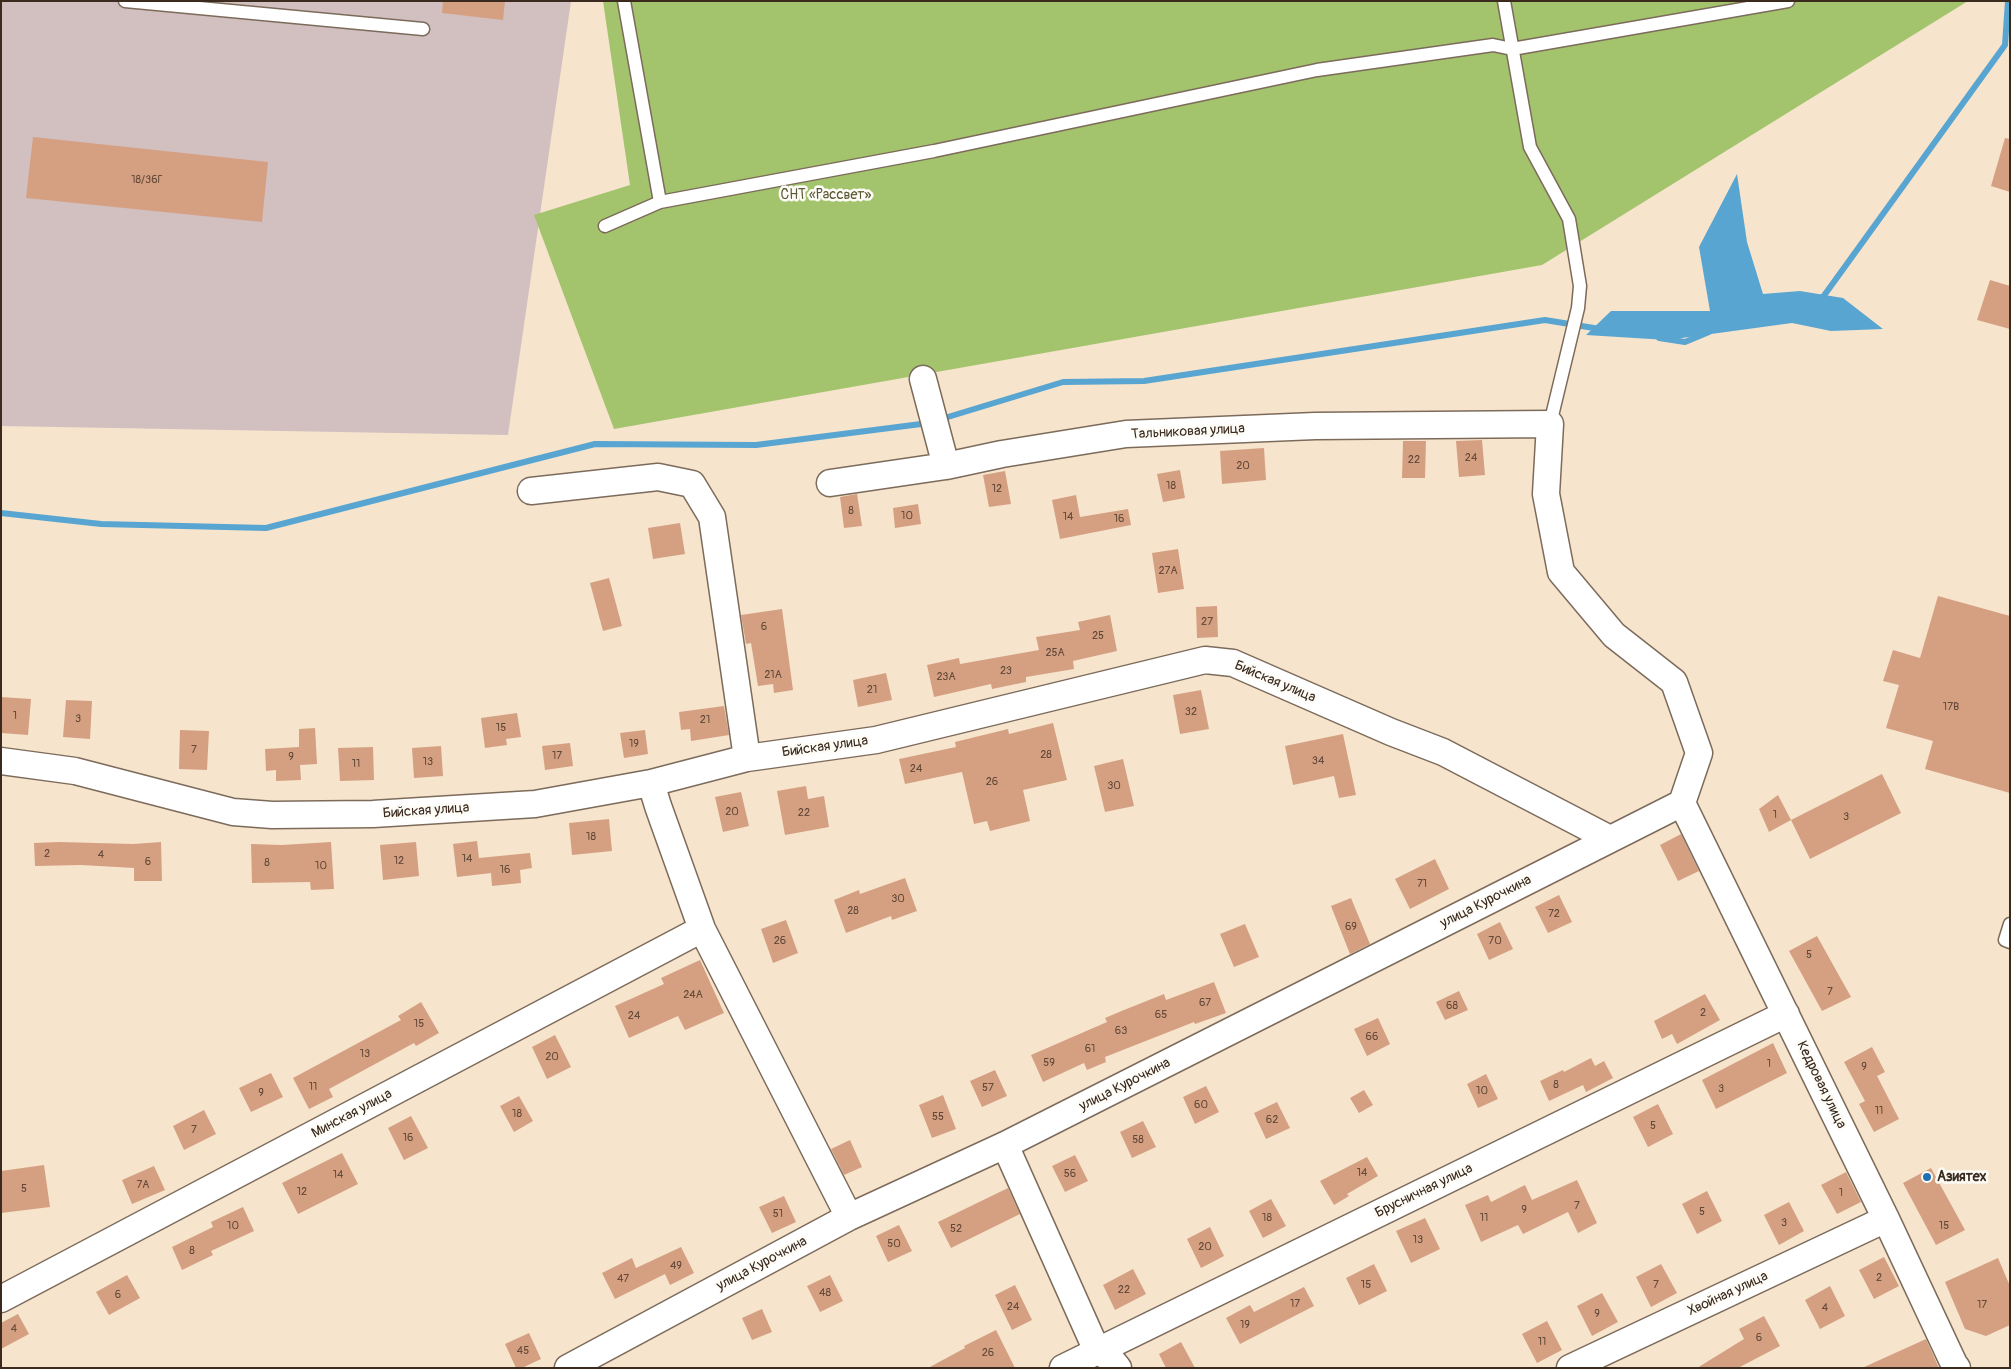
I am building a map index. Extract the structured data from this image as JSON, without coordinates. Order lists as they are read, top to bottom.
{
  "streets": {
    "street": [
      "Тальниковая улица",
      "Бийская улица",
      "улица Курочкина",
      "Кедровая улица",
      "Минская улица",
      "Брусничная улица",
      "Хвойная улица"
    ]
  },
  "crossings": [
    ["Бийская улица", "улица Курочкина"],
    ["улица Курочкина", "Кедровая улица"],
    ["Кедровая улица", "Брусничная улица"],
    ["Кедровая улица", "Хвойная улица"]
  ],
  "parks": ["СНТ «Рассвет»"],
  "places": ["Азиятех"],
  "house_numbers": [
    "18/36Г",
    "24",
    "22",
    "20",
    "18",
    "12",
    "8",
    "10",
    "14",
    "16",
    "27А",
    "27",
    "6",
    "25",
    "25А",
    "23",
    "21А",
    "23А",
    "21",
    "17В",
    "32",
    "1",
    "3",
    "21",
    "15",
    "19",
    "7",
    "28",
    "17",
    "9",
    "34",
    "13",
    "11",
    "24",
    "26",
    "30",
    "20",
    "22",
    "1",
    "3",
    "18",
    "2",
    "4",
    "14",
    "12",
    "6",
    "8",
    "10",
    "16",
    "71",
    "30",
    "28",
    "72",
    "69",
    "26",
    "70",
    "5",
    "7",
    "24А",
    "67",
    "68",
    "2",
    "65",
    "24",
    "15",
    "63",
    "66",
    "61",
    "13",
    "20",
    "59",
    "1",
    "9",
    "8",
    "11",
    "57",
    "3",
    "10",
    "9",
    "60",
    "11",
    "18",
    "55",
    "62",
    "5",
    "7",
    "16",
    "58",
    "14",
    "56",
    "14",
    "7А",
    "5",
    "12",
    "1",
    "7",
    "9",
    "5",
    "51",
    "18",
    "11",
    "3",
    "10",
    "15",
    "52",
    "13",
    "50",
    "20",
    "8",
    "49",
    "2",
    "47",
    "15",
    "7",
    "22",
    "48",
    "6",
    "17",
    "17",
    "24",
    "4",
    "9",
    "19",
    "4",
    "6",
    "11",
    "45",
    "26"
  ]
}
